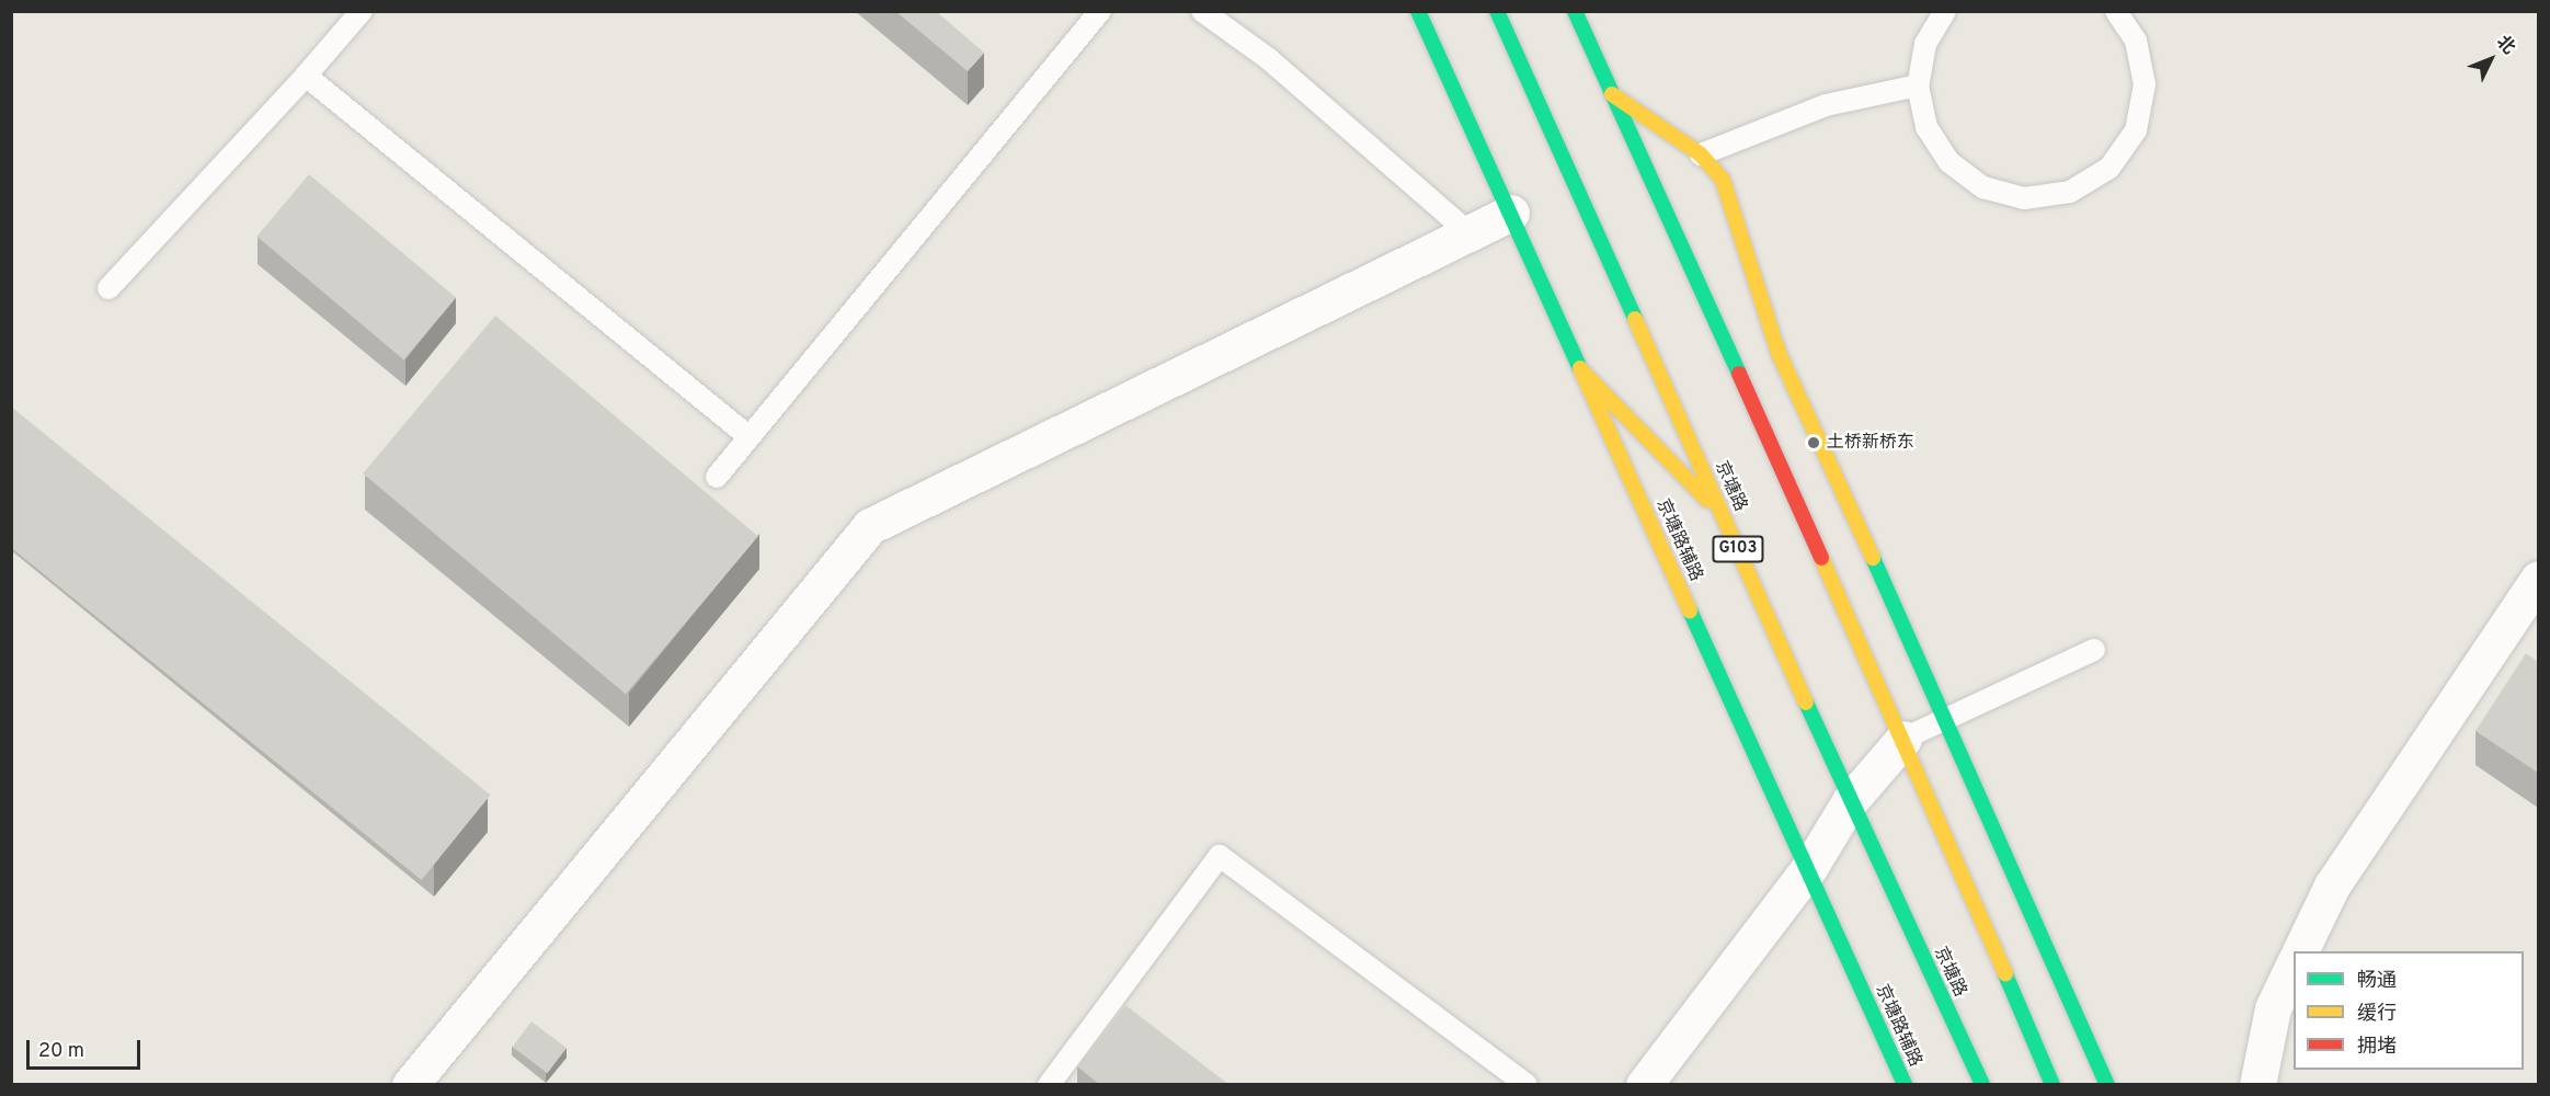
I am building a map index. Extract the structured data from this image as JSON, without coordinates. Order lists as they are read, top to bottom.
{
  "streets": {
    "main road": ["京塘路", "京塘路辅路", "G103"]
  },
  "places": ["土桥新桥东"],
  "legend": ["畅通", "缓行", "拥堵"],
  "scale_bar": "20 m",
  "north": "top right"
}
